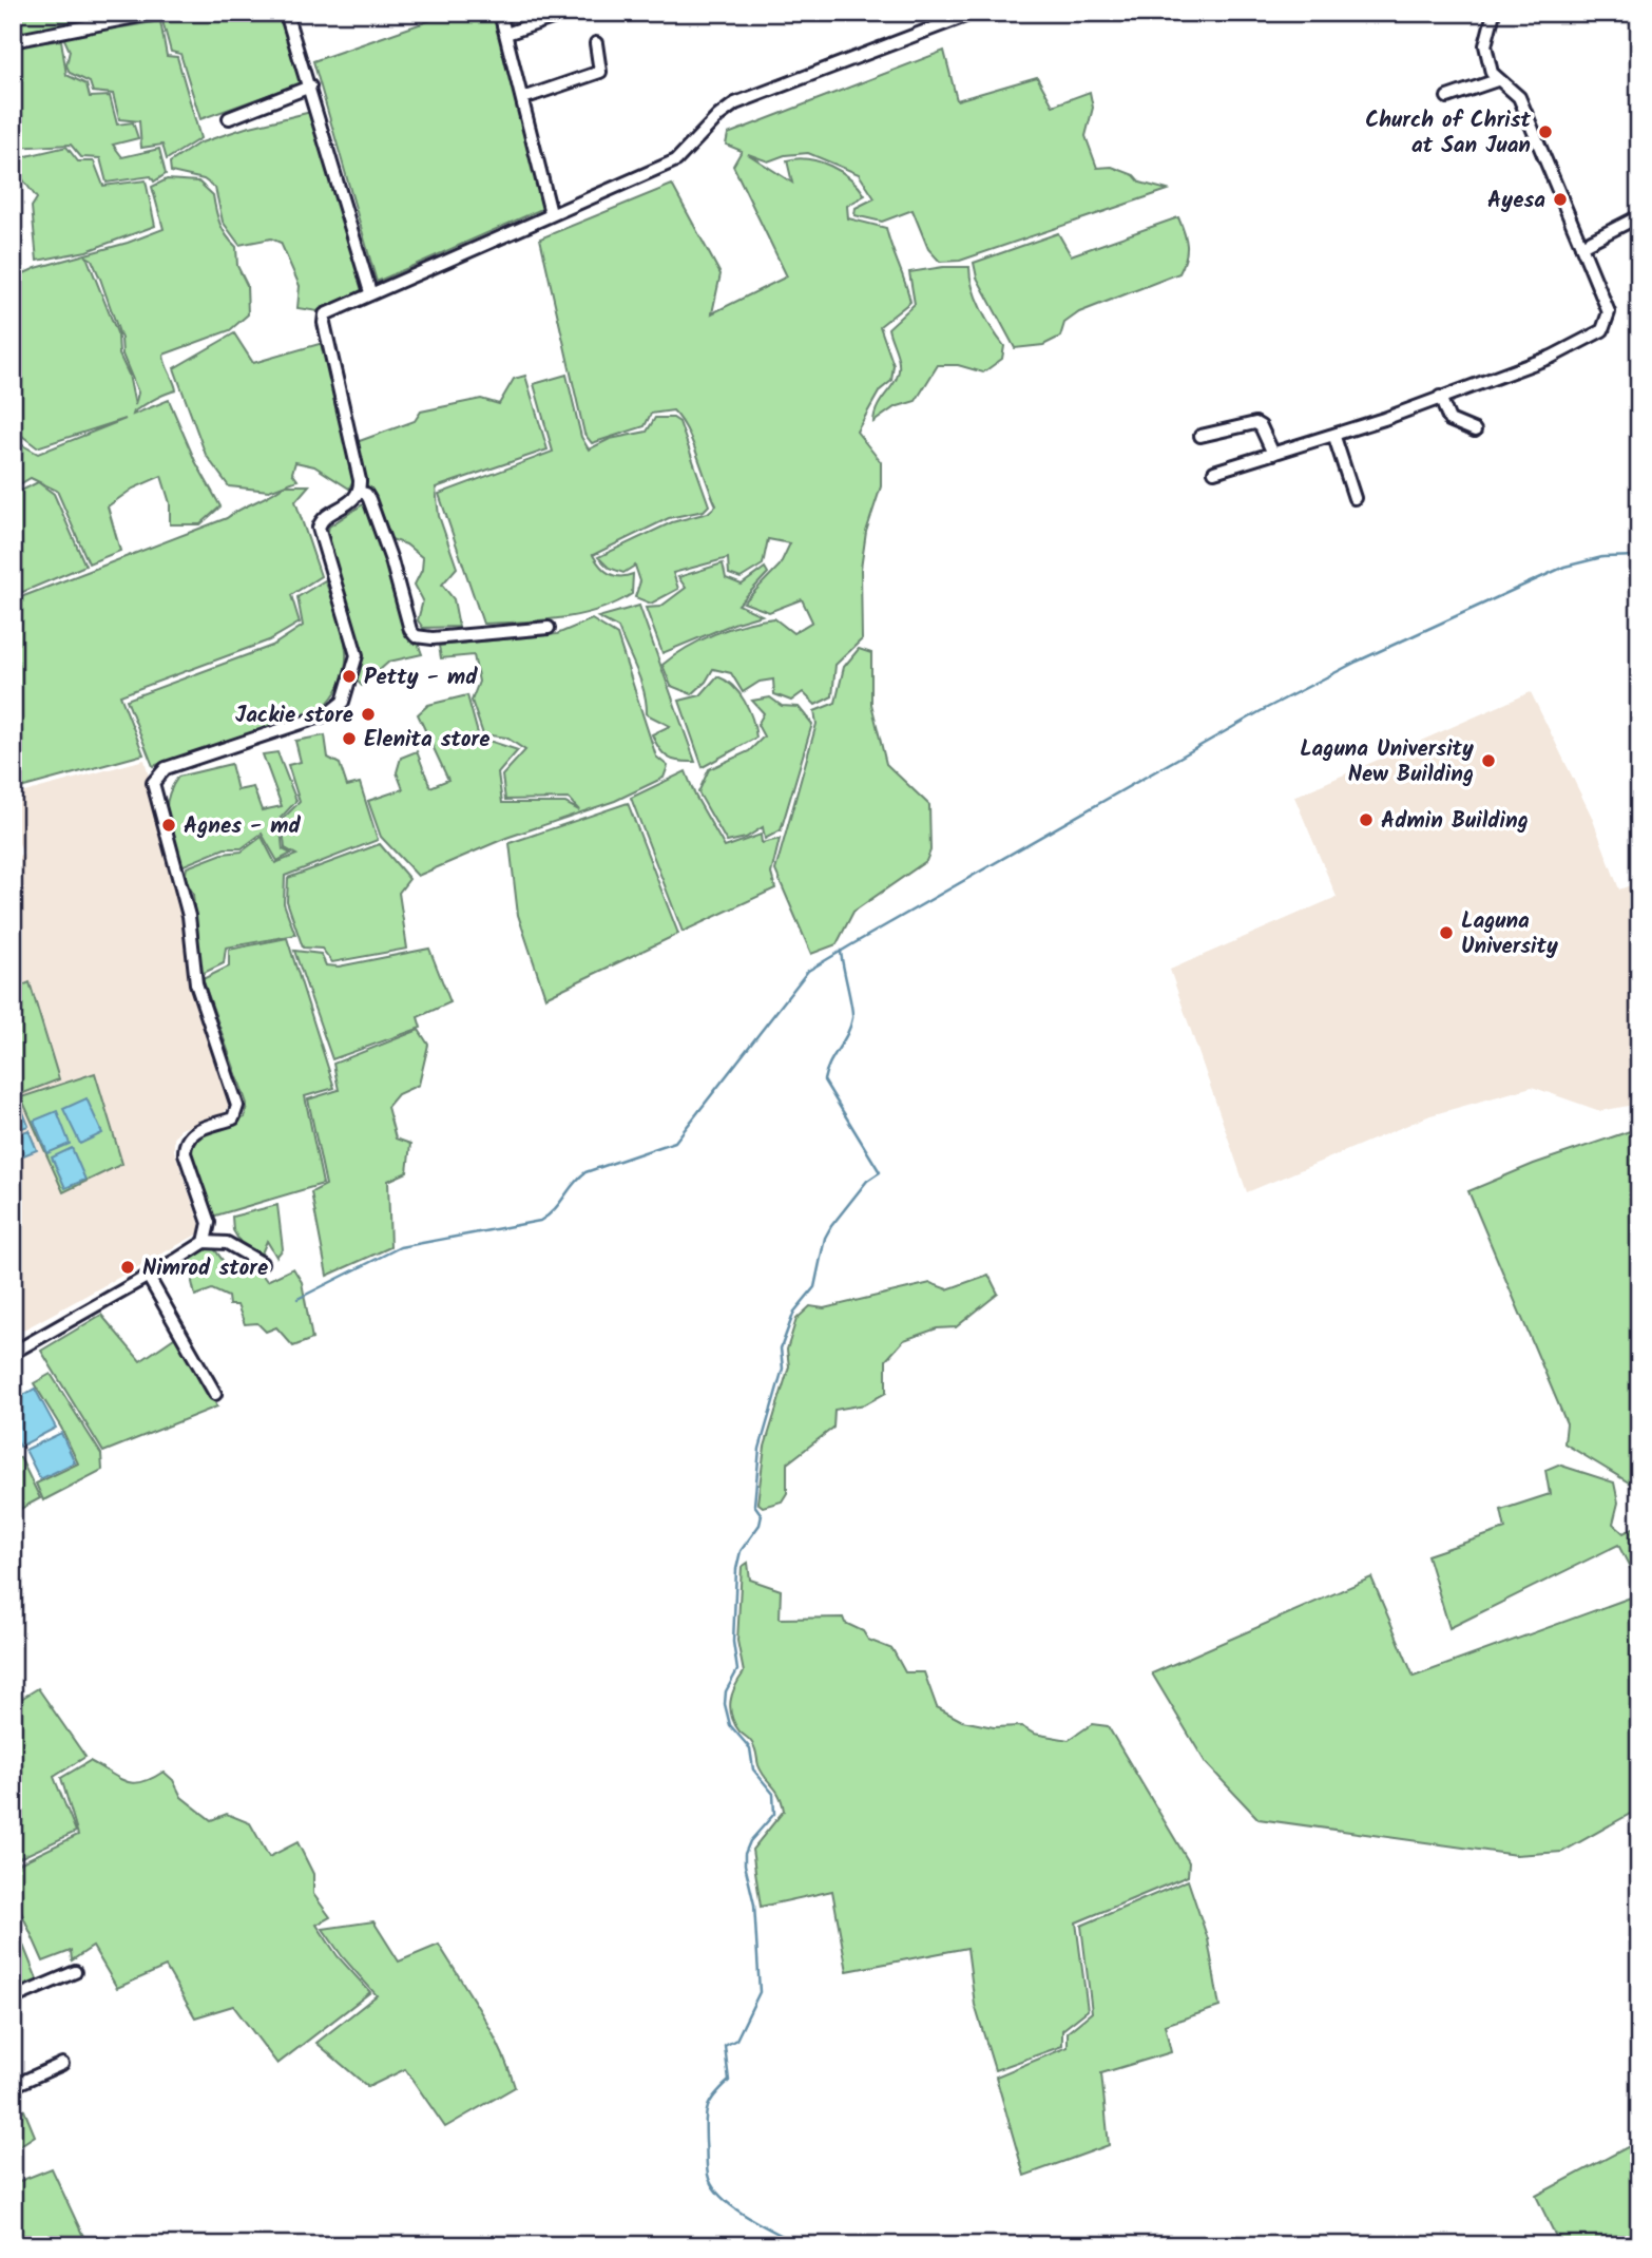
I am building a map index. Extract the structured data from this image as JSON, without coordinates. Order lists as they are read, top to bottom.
{
  "places": [
    "Church of Christ at San Juan",
    "Ayesa",
    "Petty - md",
    "Jackie store",
    "Elenita store",
    "Laguna University New Building",
    "Admin Building",
    "Agnes - md",
    "Laguna University",
    "Nimrod store"
  ]
}
